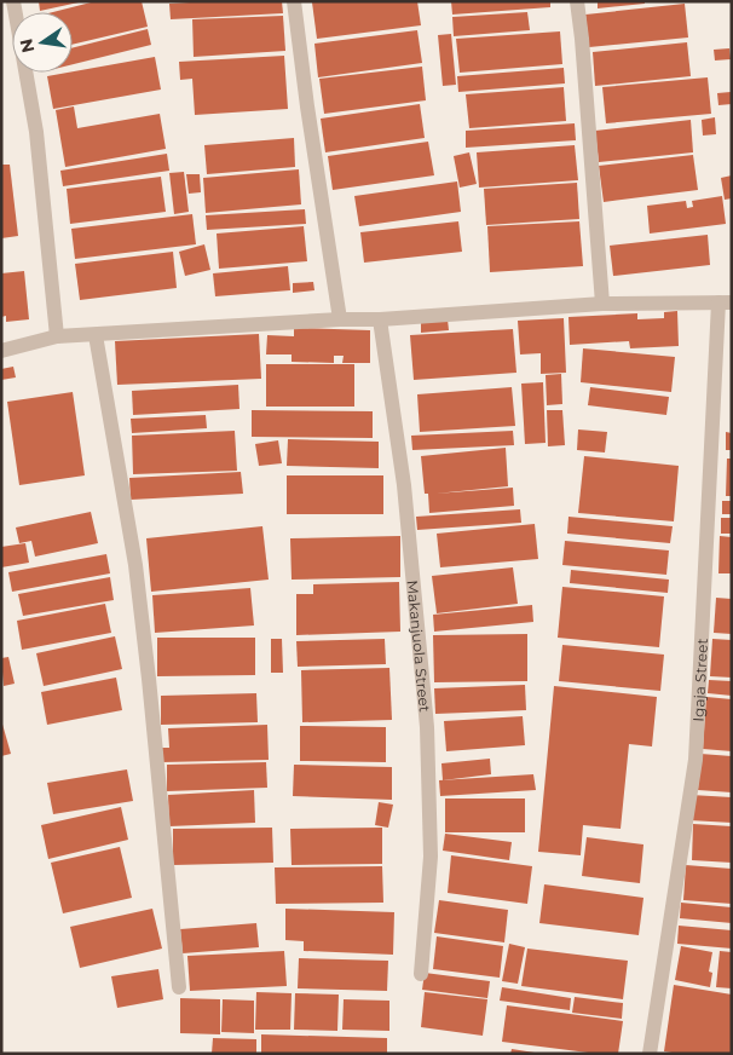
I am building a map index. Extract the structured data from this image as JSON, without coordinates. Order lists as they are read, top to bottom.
{
  "streets": {
    "street": ["Makanjuola Street", "Igaja Street"]
  },
  "north": "left"
}
